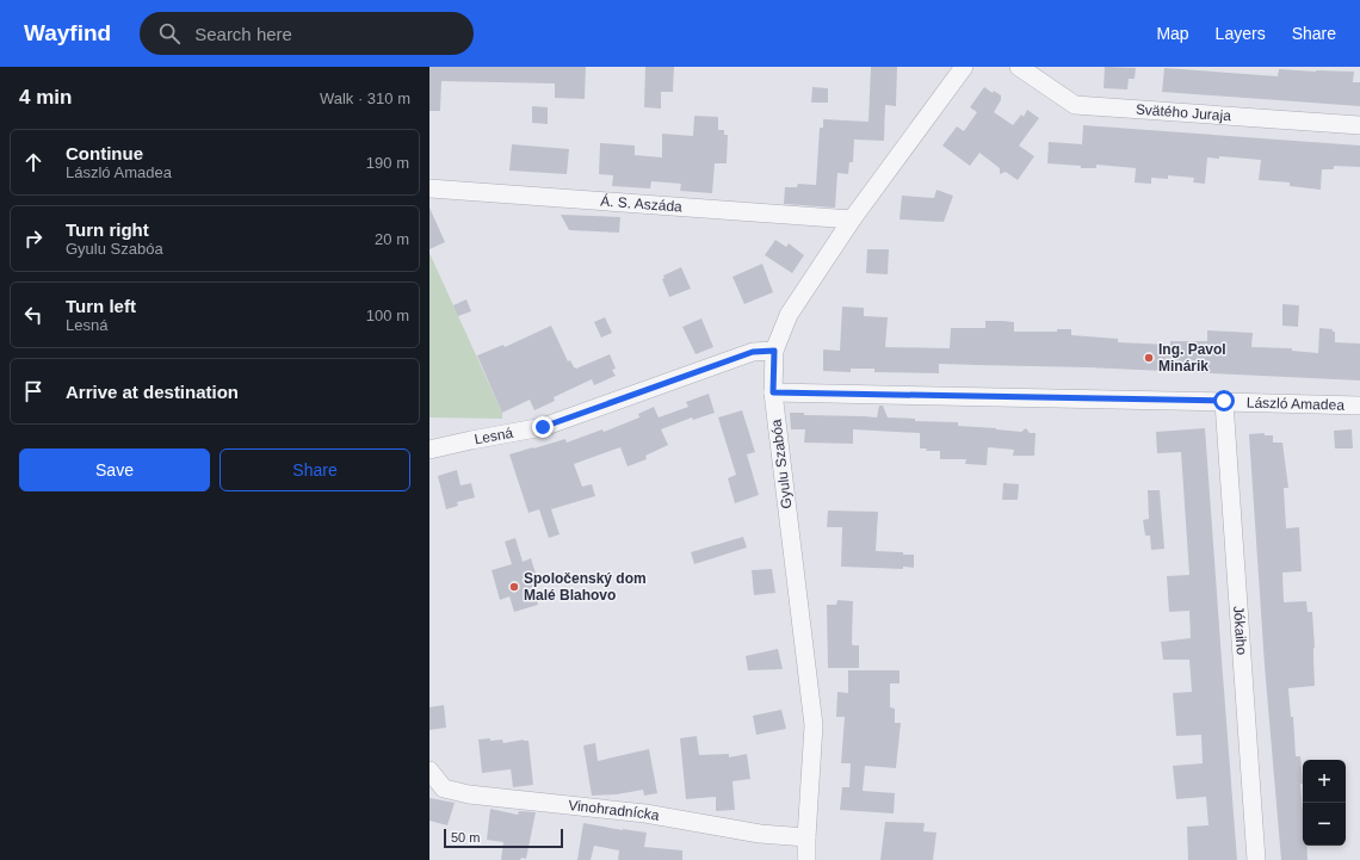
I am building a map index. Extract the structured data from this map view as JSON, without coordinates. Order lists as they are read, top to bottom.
{
  "streets": {
    "street": [
      "Svätého Juraja",
      "Á. S. Aszáda",
      "László Amadea",
      "Lesná",
      "Gyulu Szabóa",
      "Jókaiho",
      "Vinohradnícka"
    ]
  },
  "crossings": [
    ["Á. S. Aszáda", "Gyulu Szabóa"],
    ["László Amadea", "Gyulu Szabóa"],
    ["László Amadea", "Jókaiho"],
    ["Lesná", "Gyulu Szabóa"],
    ["Gyulu Szabóa", "Vinohradnícka"]
  ],
  "places": ["Ing. Pavol Minárik", "Spoločenský dom Malé Blahovo"],
  "scale_bar": "50 m",
  "page": {
    "header": "Wayfind",
    "search": "Search here",
    "nav": ["Map", "Layers", "Share"],
    "heading": ["4 min", "Walk · 310 m"],
    "list": [
      ["Continue", "László Amadea", "190 m"],
      ["Turn right", "Gyulu Szabóa", "20 m"],
      ["Turn left", "Lesná", "100 m"],
      "Arrive at destination"
    ],
    "buttons": ["Save", "Share"],
    "map_buttons": ["+", "−"],
    "scale": "50 m"
  }
}
